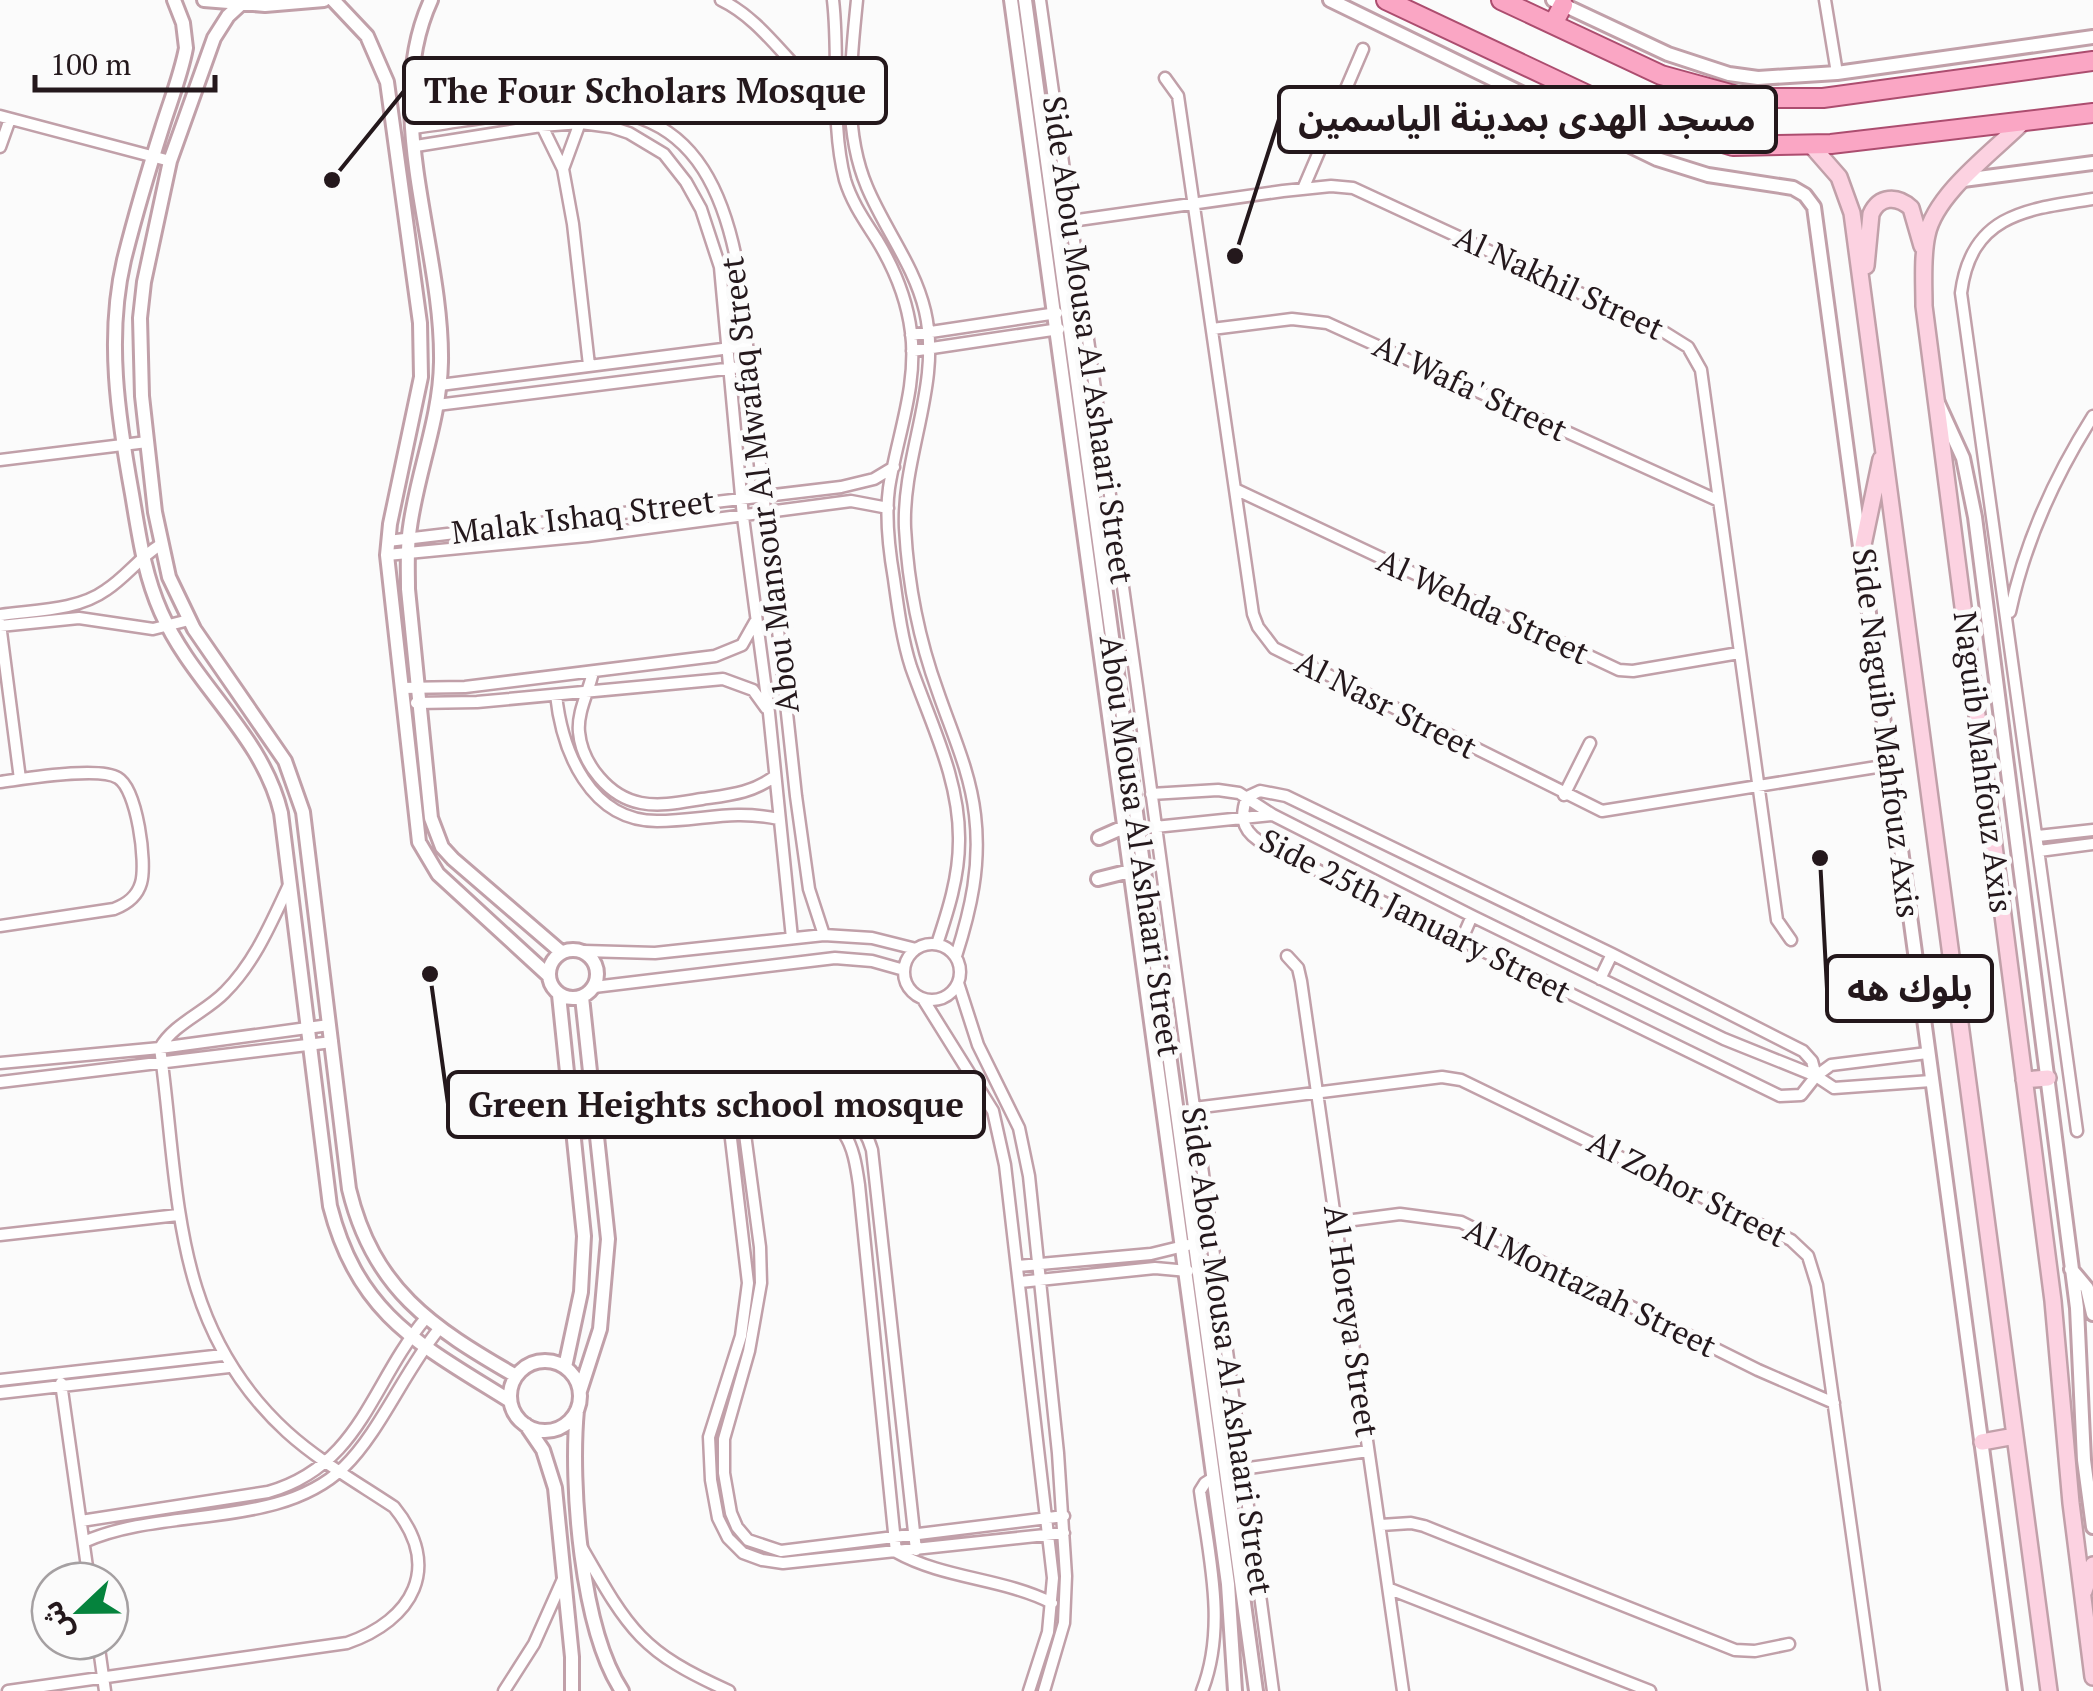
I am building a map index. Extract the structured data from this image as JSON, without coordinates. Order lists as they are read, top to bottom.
{
  "streets": {
    "main road": ["Naguib Mahfouz Axis"],
    "street": [
      "Al Nakhil Street",
      "Side Abou Mousa Al Ashaari Street",
      "Al Wafa' Street",
      "Abou Mansour Al Mwafaq Street",
      "Malak Ishaq Street",
      "Al Wehda Street",
      "Al Nasr Street",
      "Side Naguib Mahfouz Axis",
      "Abou Mousa Al Ashaari Street",
      "Side 25th January Street",
      "Al Zohor Street",
      "Al Montazah Street",
      "Al Horeya Street"
    ]
  },
  "crossings": [
    ["Al Nakhil Street", "Side Abou Mousa Al Ashaari Street"],
    ["Al Nakhil Street", "Al Wafa' Street"],
    ["Al Nakhil Street", "Al Wehda Street"],
    ["Al Nakhil Street", "Al Nasr Street"],
    ["Side Abou Mousa Al Ashaari Street", "Al Zohor Street"],
    ["Al Wafa' Street", "Al Nasr Street"],
    ["Abou Mansour Al Mwafaq Street", "Malak Ishaq Street"],
    ["Al Wehda Street", "Al Nasr Street"],
    ["Al Nasr Street", "Side Naguib Mahfouz Axis"],
    ["Al Zohor Street", "Al Montazah Street"],
    ["Al Zohor Street", "Al Horeya Street"],
    ["Al Montazah Street", "Al Horeya Street"]
  ],
  "places": [
    "The Four Scholars Mosque",
    "مسجد الهدى بمدينة الياسمين",
    "بلوك هه",
    "Green Heights school mosque"
  ],
  "scale_bar": "100 m",
  "north": "left"
}
